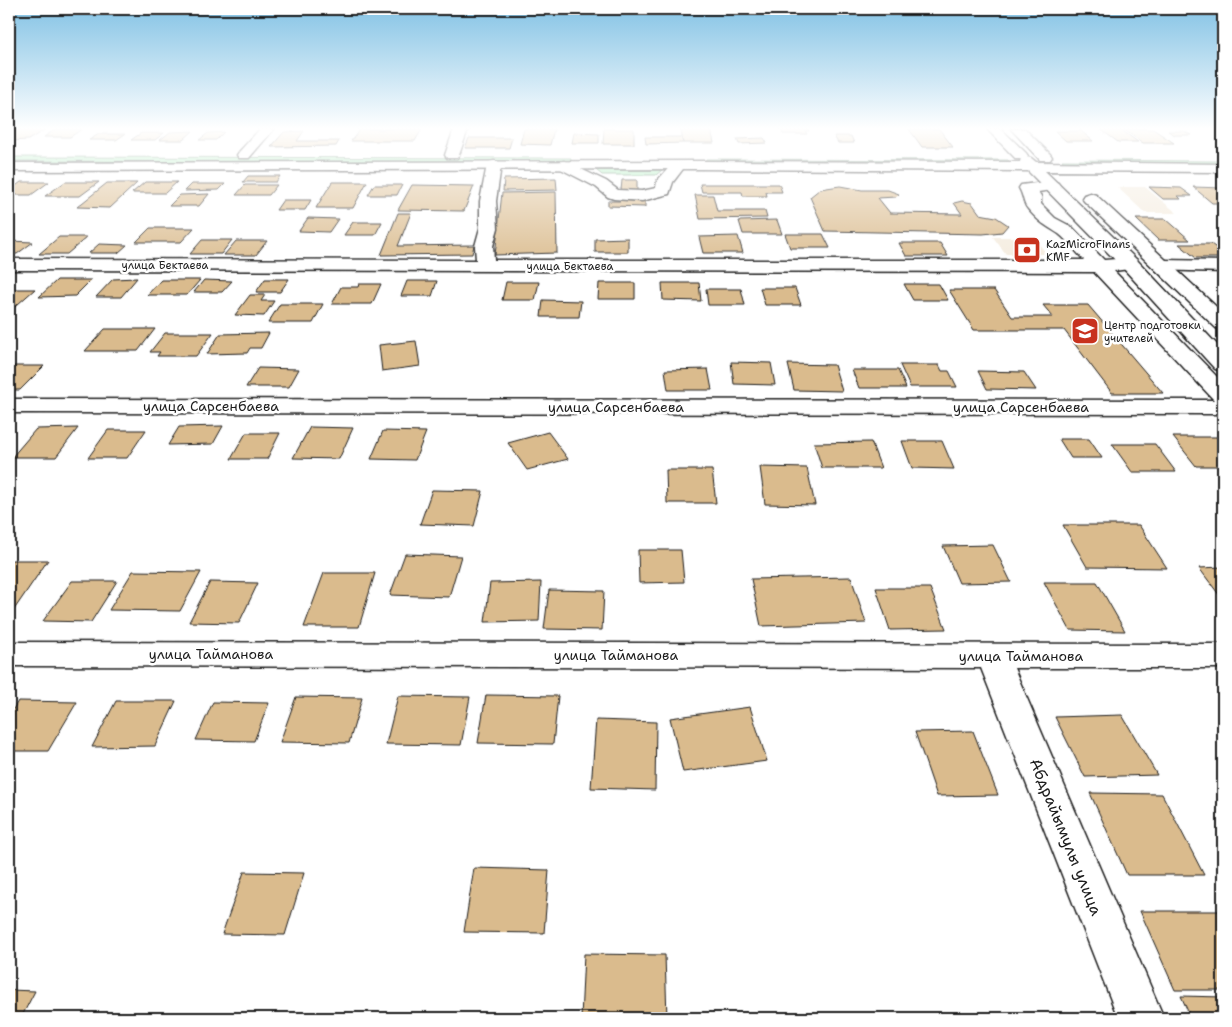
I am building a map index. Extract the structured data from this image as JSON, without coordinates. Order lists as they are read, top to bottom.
{
  "streets": {
    "street": [
      "улица Бектаева",
      "улица Сарсенбаева",
      "улица Тайманова",
      "Абдрайымулы улица"
    ]
  },
  "crossings": [
    ["улица Тайманова", "Абдрайымулы улица"]
  ],
  "places": {
    "bank": ["KazMicroFinans KMF"],
    "school or university": ["Центр подготовки учителей"]
  }
}
